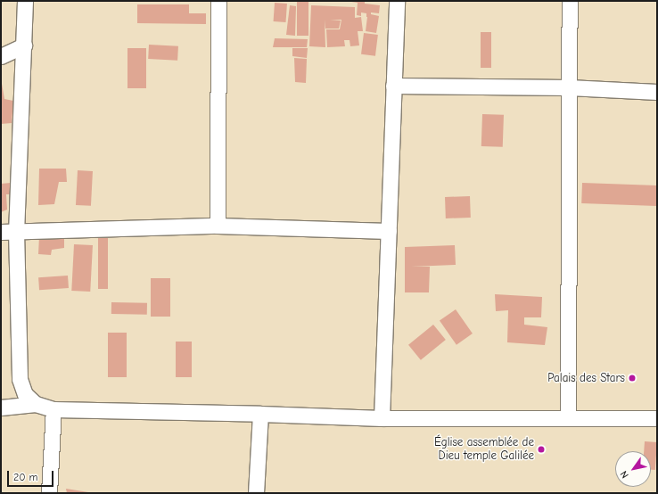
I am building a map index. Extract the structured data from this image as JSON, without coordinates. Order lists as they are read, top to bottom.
{
  "places": ["Palais des Stars", "Église assemblée de Dieu temple Galilée"],
  "scale_bar": "20 m",
  "north": "bottom left"
}
